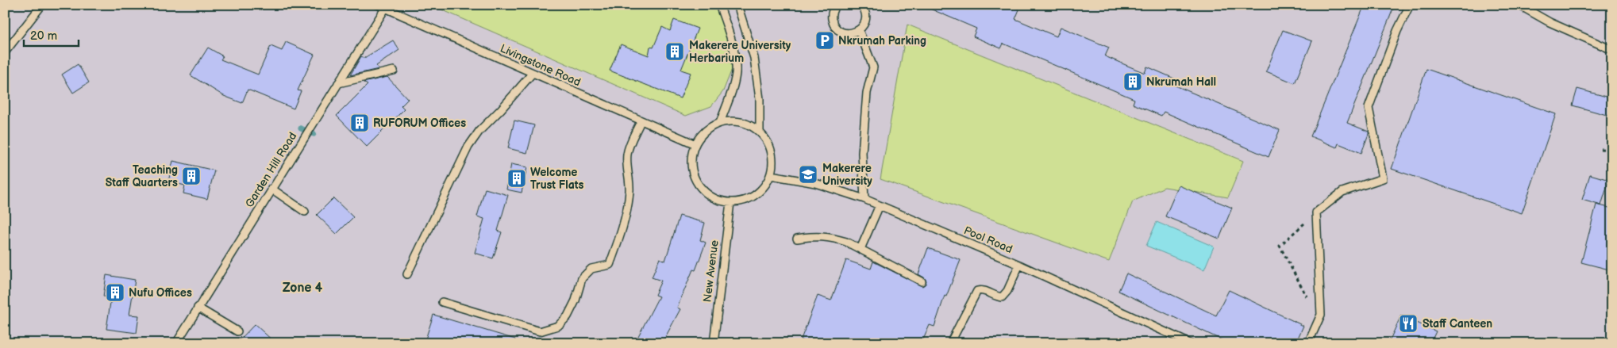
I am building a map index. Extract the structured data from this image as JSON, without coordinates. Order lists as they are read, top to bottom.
{
  "streets": {
    "lane": [
      "Livingstone Road",
      "Garden Hill Road",
      "Pool Road",
      "New Avenue"
    ]
  },
  "crossings": [
    ["Livingstone Road", "Garden Hill Road"],
    ["Livingstone Road", "Pool Road"],
    ["Livingstone Road", "New Avenue"],
    ["Pool Road", "New Avenue"]
  ],
  "districts": ["Zone 4"],
  "places": {
    "parking": ["Nkrumah Parking"],
    "building": [
      "Makerere University Herbarium",
      "Nkrumah Hall",
      "RUFORUM Offices",
      "Teaching Staff Quarters",
      "Welcome Trust Flats",
      "Nufu Offices"
    ],
    "school or university": ["Makerere University"],
    "restaurant": ["Staff Canteen"]
  },
  "scale_bar": "20 m"
}
